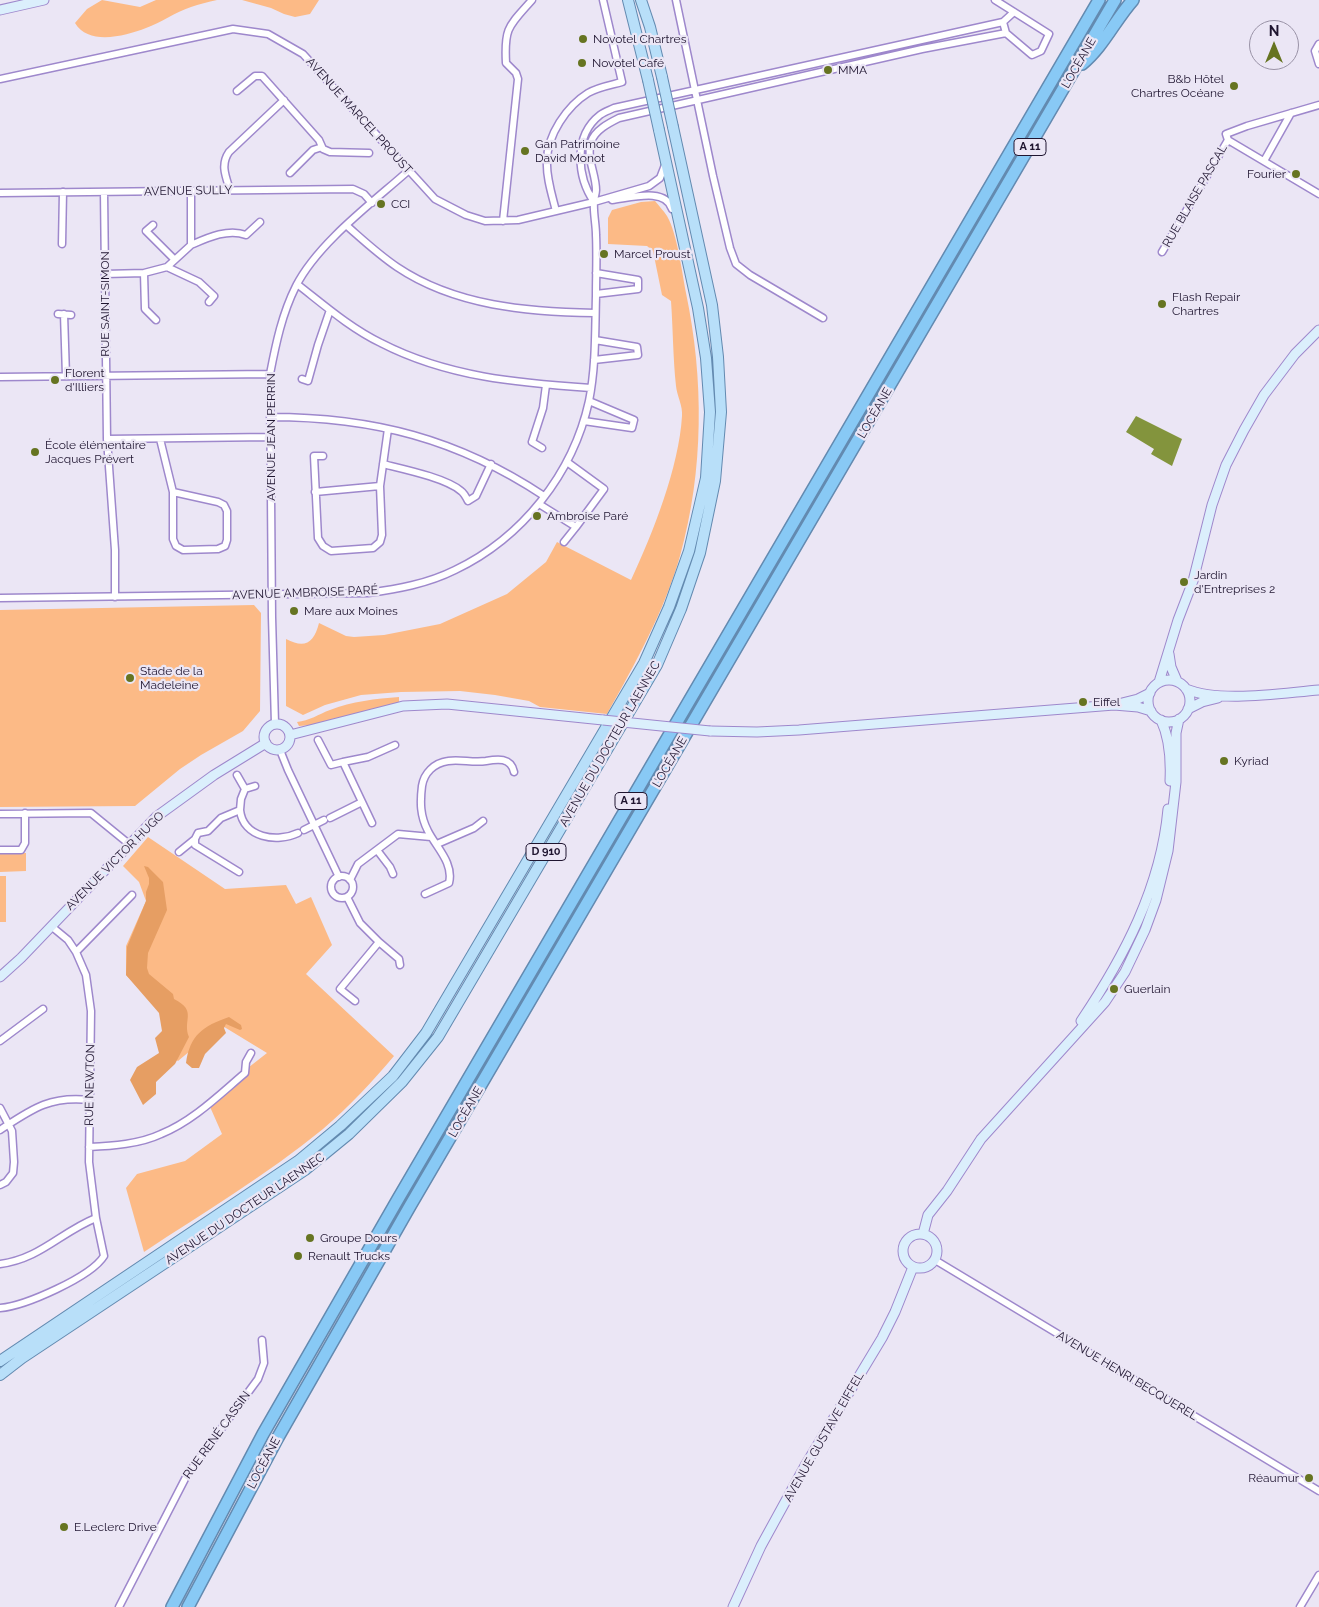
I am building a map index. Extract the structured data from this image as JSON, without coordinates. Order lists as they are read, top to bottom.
{
  "streets": {
    "highway": ["L’OCÉANE", "A 11"],
    "main road": ["AVENUE DU DOCTEUR LAENNEC", "D 910"],
    "street": [
      "AVENUE MARCEL PROUST",
      "AVENUE SULLY",
      "RUE BLAISE PASCAL",
      "RUE SAINT-SIMON",
      "AVENUE JEAN PERRIN",
      "AVENUE AMBROISE PARÉ",
      "AVENUE VICTOR HUGO",
      "RUE NEWTON",
      "AVENUE HENRI BECQUEREL",
      "RUE RENÉ CASSIN",
      "AVENUE GUSTAVE EIFFEL"
    ]
  },
  "crossings": [
    ["AVENUE MARCEL PROUST", "AVENUE JEAN PERRIN"],
    ["AVENUE MARCEL PROUST", "AVENUE AMBROISE PARÉ"],
    ["AVENUE MARCEL PROUST", "AVENUE DU DOCTEUR LAENNEC"],
    ["AVENUE SULLY", "RUE SAINT-SIMON"],
    ["AVENUE SULLY", "AVENUE JEAN PERRIN"],
    ["RUE SAINT-SIMON", "AVENUE AMBROISE PARÉ"],
    ["AVENUE JEAN PERRIN", "AVENUE AMBROISE PARÉ"],
    ["AVENUE JEAN PERRIN", "AVENUE VICTOR HUGO"],
    ["AVENUE DU DOCTEUR LAENNEC", "D 910"],
    ["AVENUE VICTOR HUGO", "RUE NEWTON"],
    ["AVENUE HENRI BECQUEREL", "AVENUE GUSTAVE EIFFEL"]
  ],
  "places": [
    "Novotel Chartres",
    "Novotel Café",
    "MMA",
    "B&b Hôtel Chartres Océane",
    "Gan Patrimoine David Monot",
    "Fourier",
    "CCI",
    "Marcel Proust",
    "Flash Repair Chartres",
    "Florent d'Illiers",
    "École élémentaire Jacques Prévert",
    "Ambroise Paré",
    "Jardin d'Entreprises 2",
    "Mare aux Moines",
    "Stade de la Madeleine",
    "Eiffel",
    "Kyriad",
    "Guerlain",
    "Groupe Dours",
    "Renault Trucks",
    "Réaumur",
    "E.Leclerc Drive"
  ],
  "north": "top"
}
